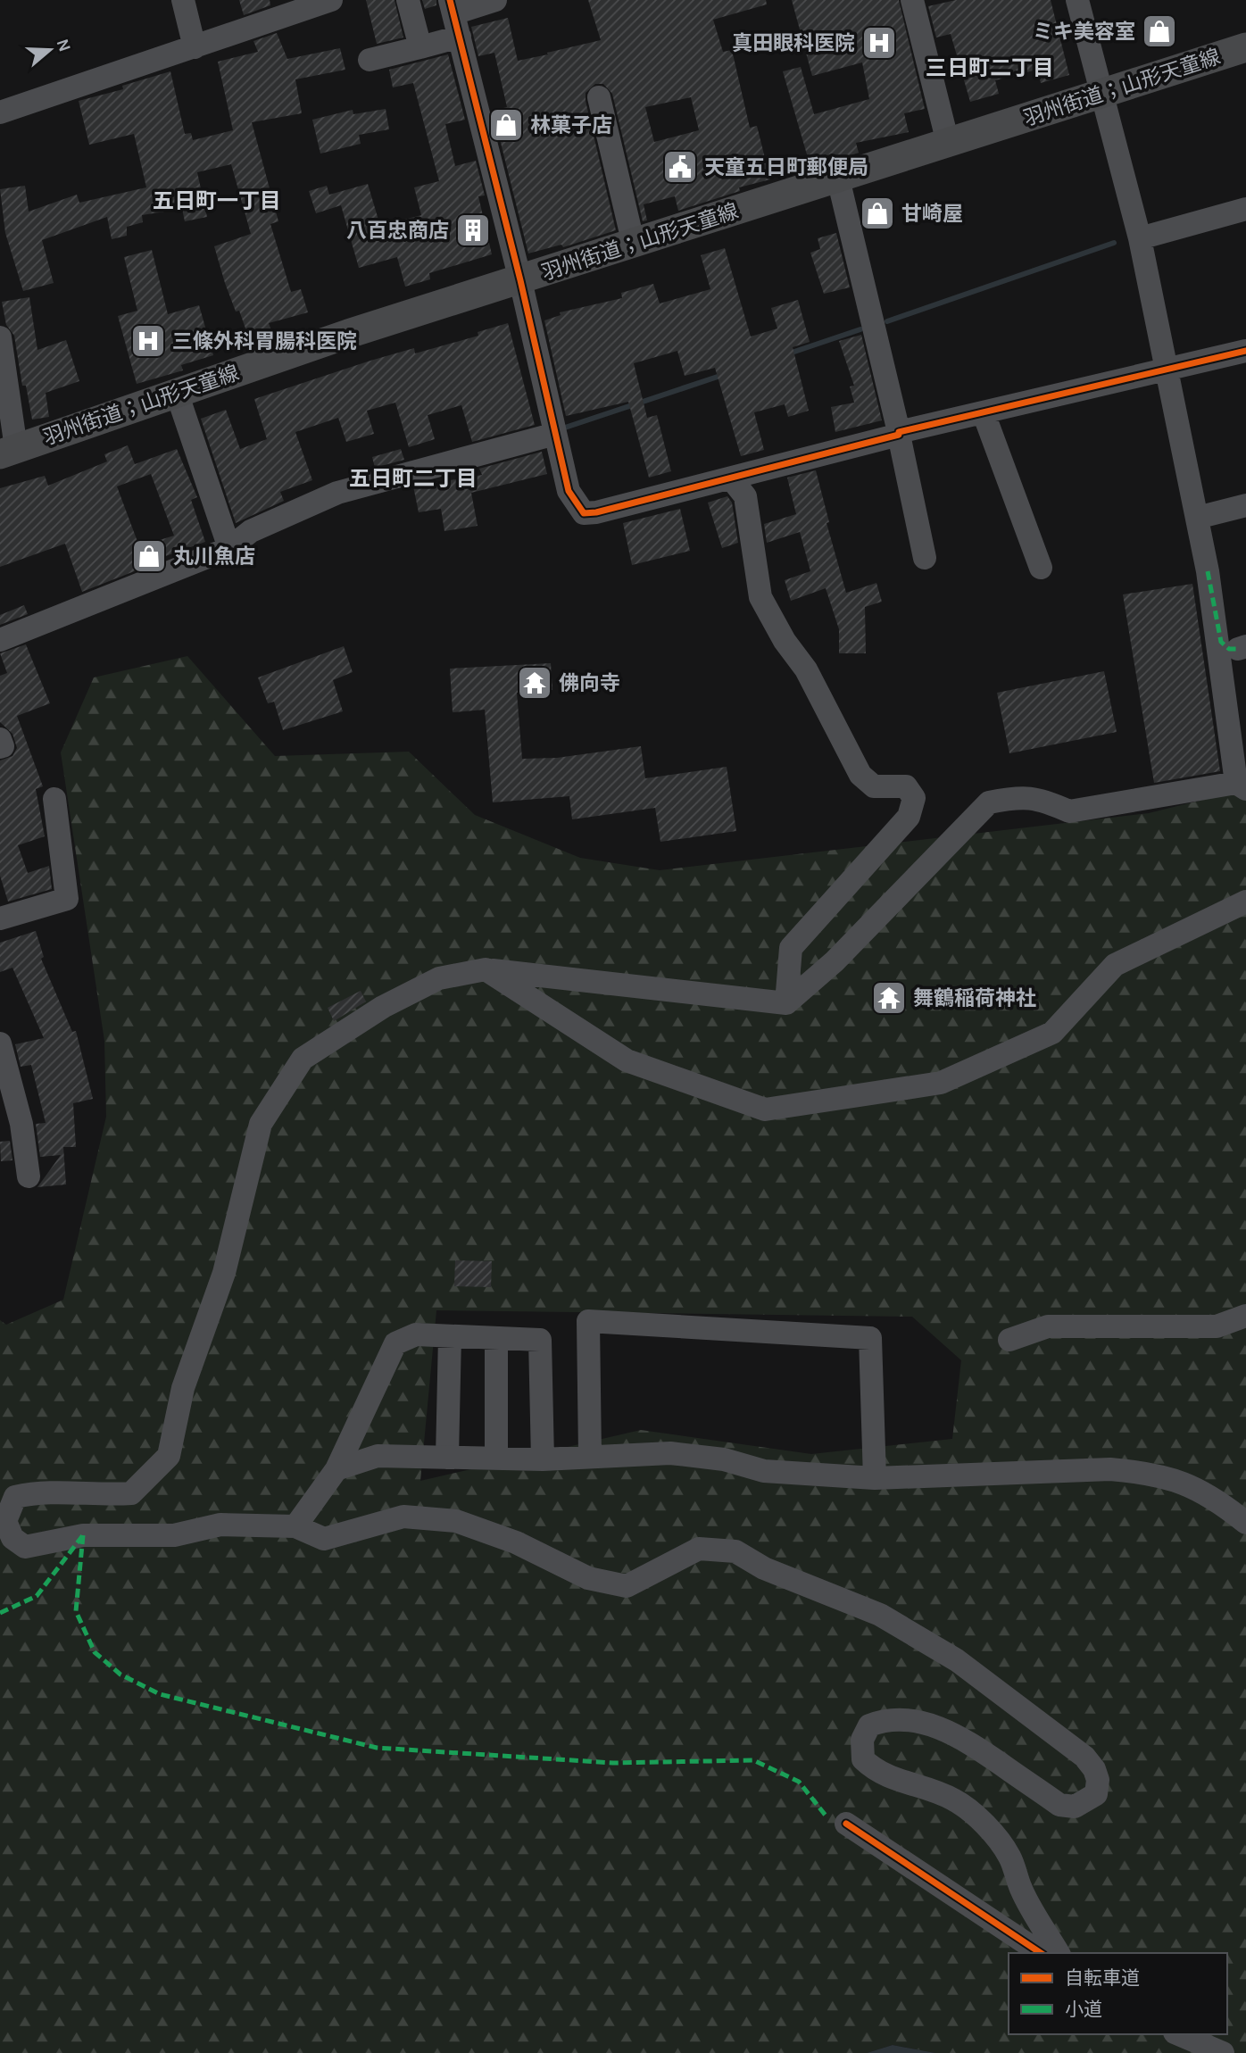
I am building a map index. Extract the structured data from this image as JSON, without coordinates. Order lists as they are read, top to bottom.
{
  "streets": {
    "main road": ["羽州街道；山形天童線"]
  },
  "districts": ["三日町二丁目", "五日町一丁目", "五日町二丁目"],
  "places": {
    "shop": [
      "ミキ美容室",
      "林菓子店",
      "甘崎屋",
      "丸川魚店"
    ],
    "hospital": ["真田眼科医院", "三條外科胃腸科医院"],
    "public building": ["天童五日町郵便局"],
    "building": ["八百忠商店"],
    "temple": ["佛向寺", "舞鶴稲荷神社"]
  },
  "legend": ["自転車道", "小道"],
  "north": "right"
}
